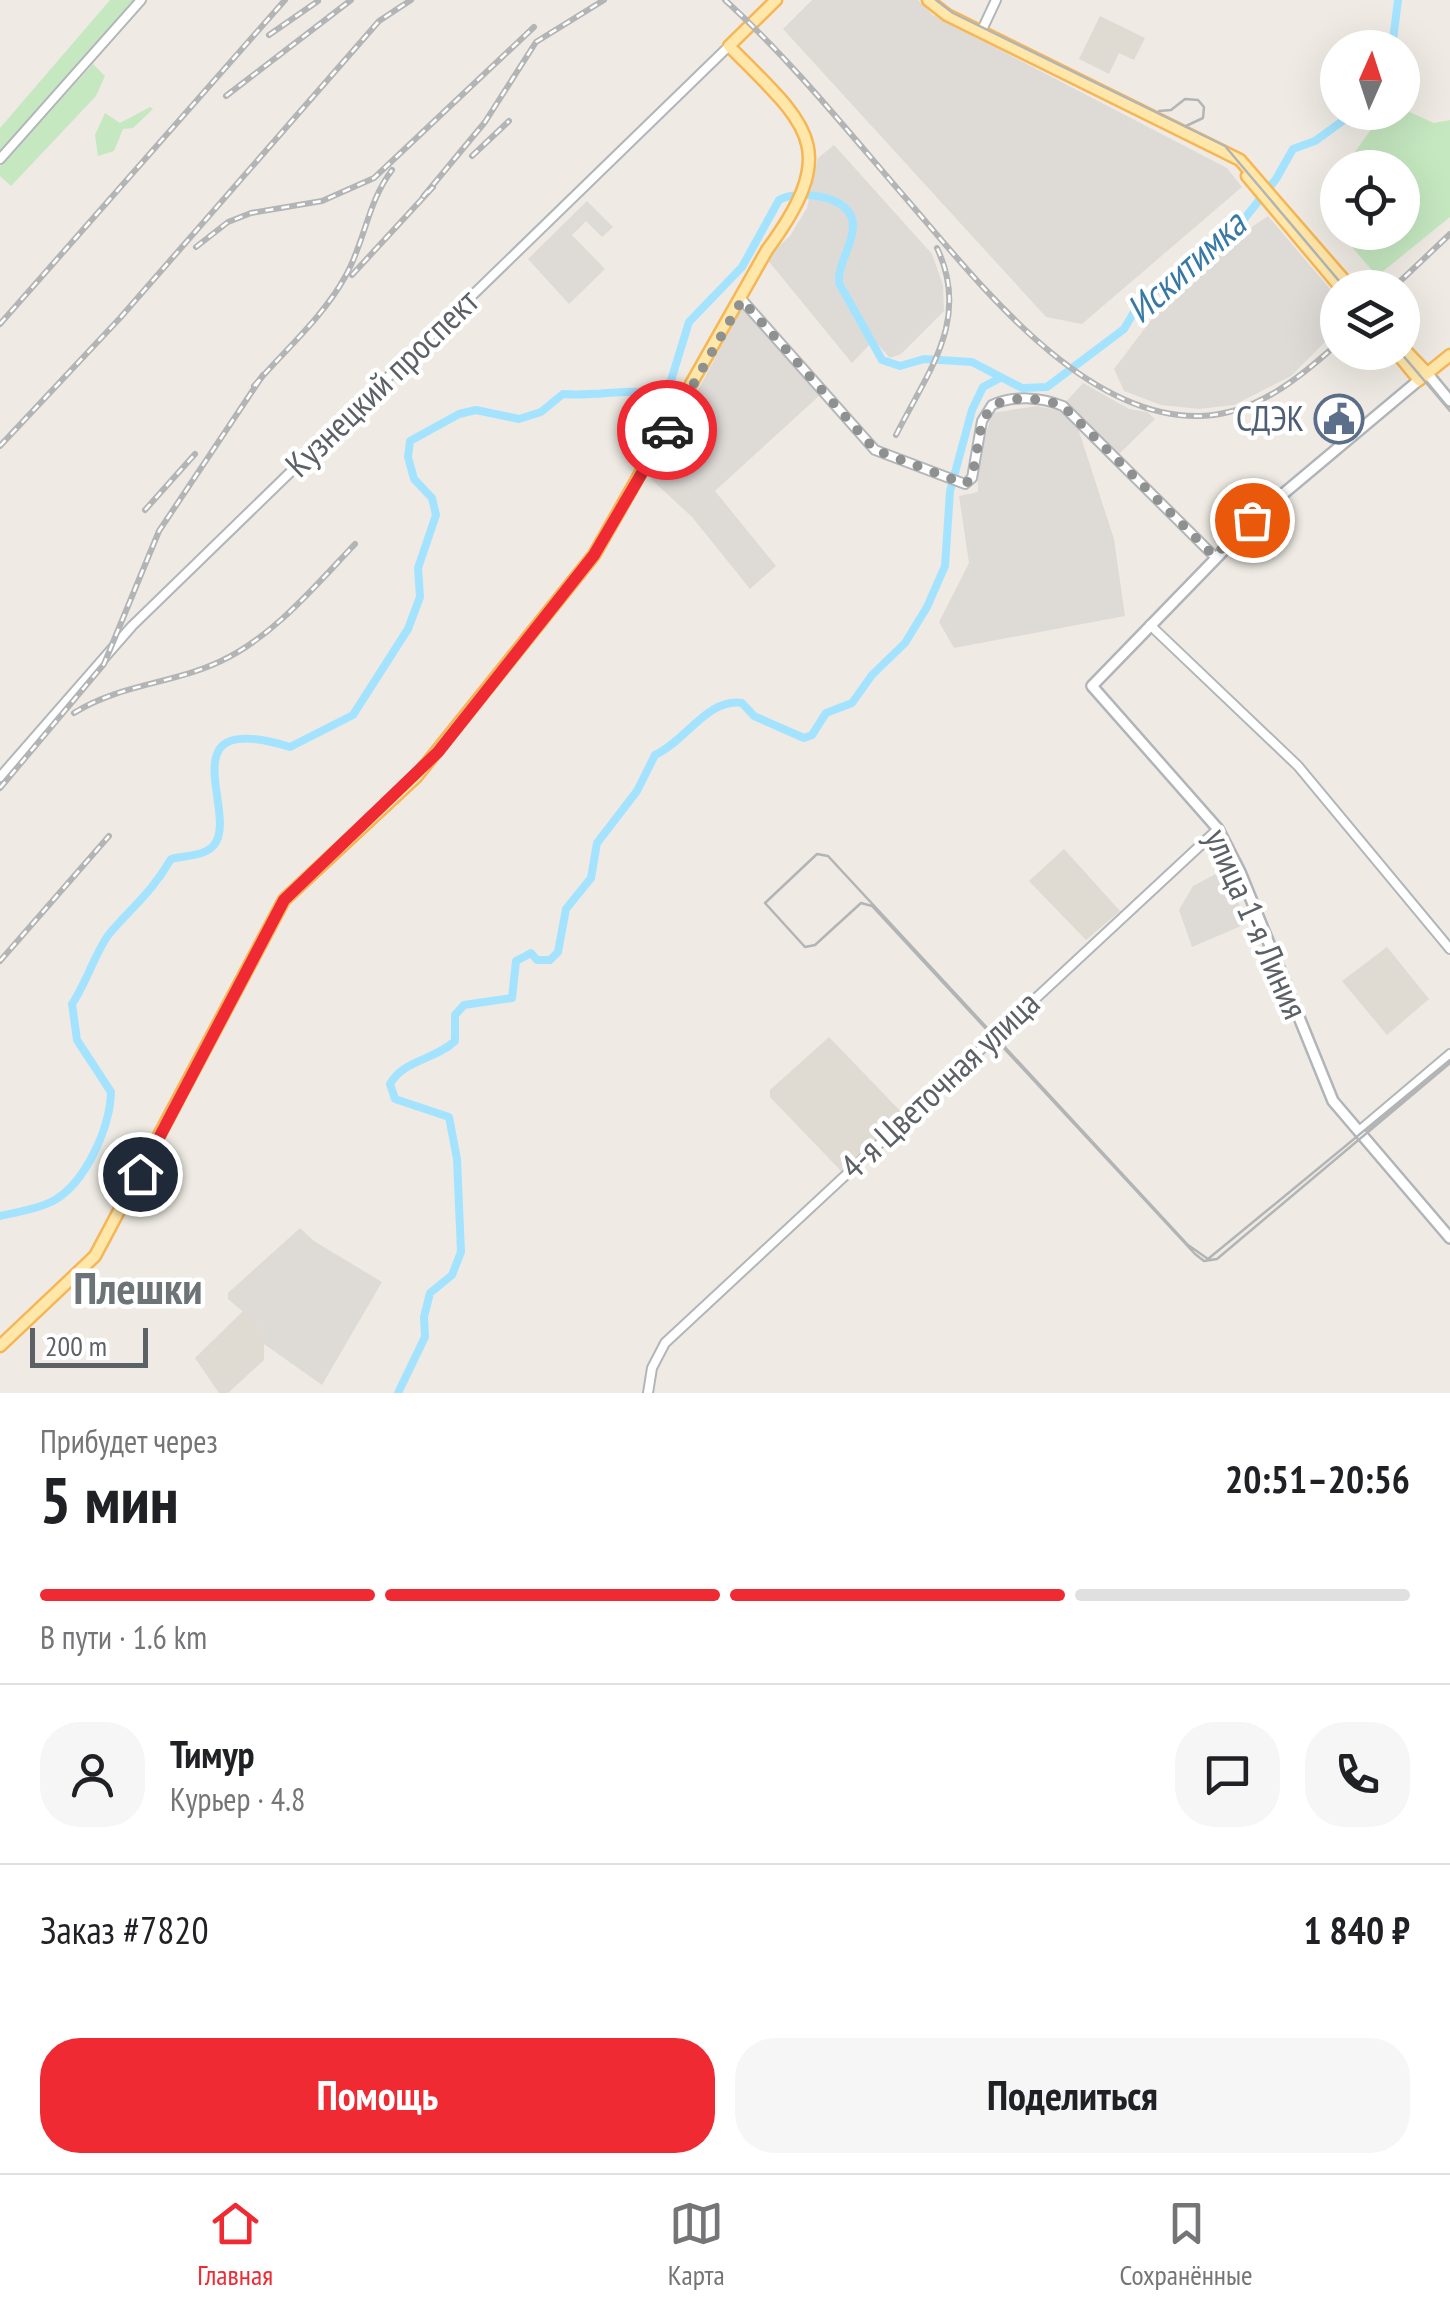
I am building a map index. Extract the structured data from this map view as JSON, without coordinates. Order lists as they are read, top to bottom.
{
  "streets": {
    "main road": ["Кузнецкий проспект", "улица 1-я Линия"],
    "street": ["4-я Цветочная улица"]
  },
  "crossings": [
    ["улица 1-я Линия", "4-я Цветочная улица"]
  ],
  "districts": ["Плешки"],
  "water": ["Искитимка"],
  "places": {
    "public building": ["СДЭК"]
  },
  "scale_bar": "200 m",
  "north": "top",
  "page": {
    "scale": "200 m",
    "heading": ["5 мин", "Прибудет через", "20:51–20:56"],
    "panel": [
      "Тимур",
      "Курьер · 4.8",
      "Заказ #7820",
      "1 840 ₽"
    ],
    "bar": "В пути · 1.6 km",
    "buttons": ["Помощь", "Поделиться"],
    "tabs": ["Главная", "Карта", "Сохранённые"]
  }
}
